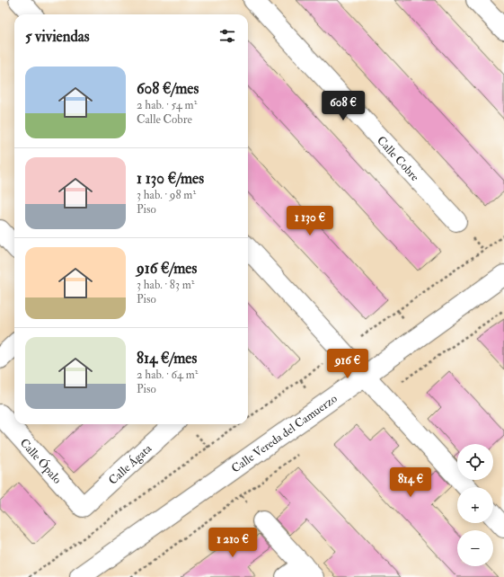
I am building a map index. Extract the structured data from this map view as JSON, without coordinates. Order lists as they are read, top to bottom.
{
  "streets": {
    "street": [
      "Calle Cobre",
      "Calle Vereda del Camuerzo",
      "Calle Ópalo",
      "Calle Ágata"
    ]
  },
  "crossings": [
    ["Calle Ópalo", "Calle Ágata"]
  ],
  "page": {
    "heading": "5 viviendas",
    "list": [
      {
        "name": "608 €/mes",
        "note": "2 hab. · 54 m² · Calle Cobre"
      },
      {
        "name": "1 130 €/mes",
        "note": "3 hab. · 98 m² · Piso"
      },
      {
        "name": "916 €/mes",
        "note": "3 hab. · 83 m² · Piso"
      },
      {
        "name": "814 €/mes",
        "note": "2 hab. · 64 m² · Piso"
      }
    ],
    "price": [
      "608 €",
      "1 130 €",
      "916 €",
      "814 €",
      "1 210 €"
    ],
    "map_buttons": ["+", "−"]
  }
}
